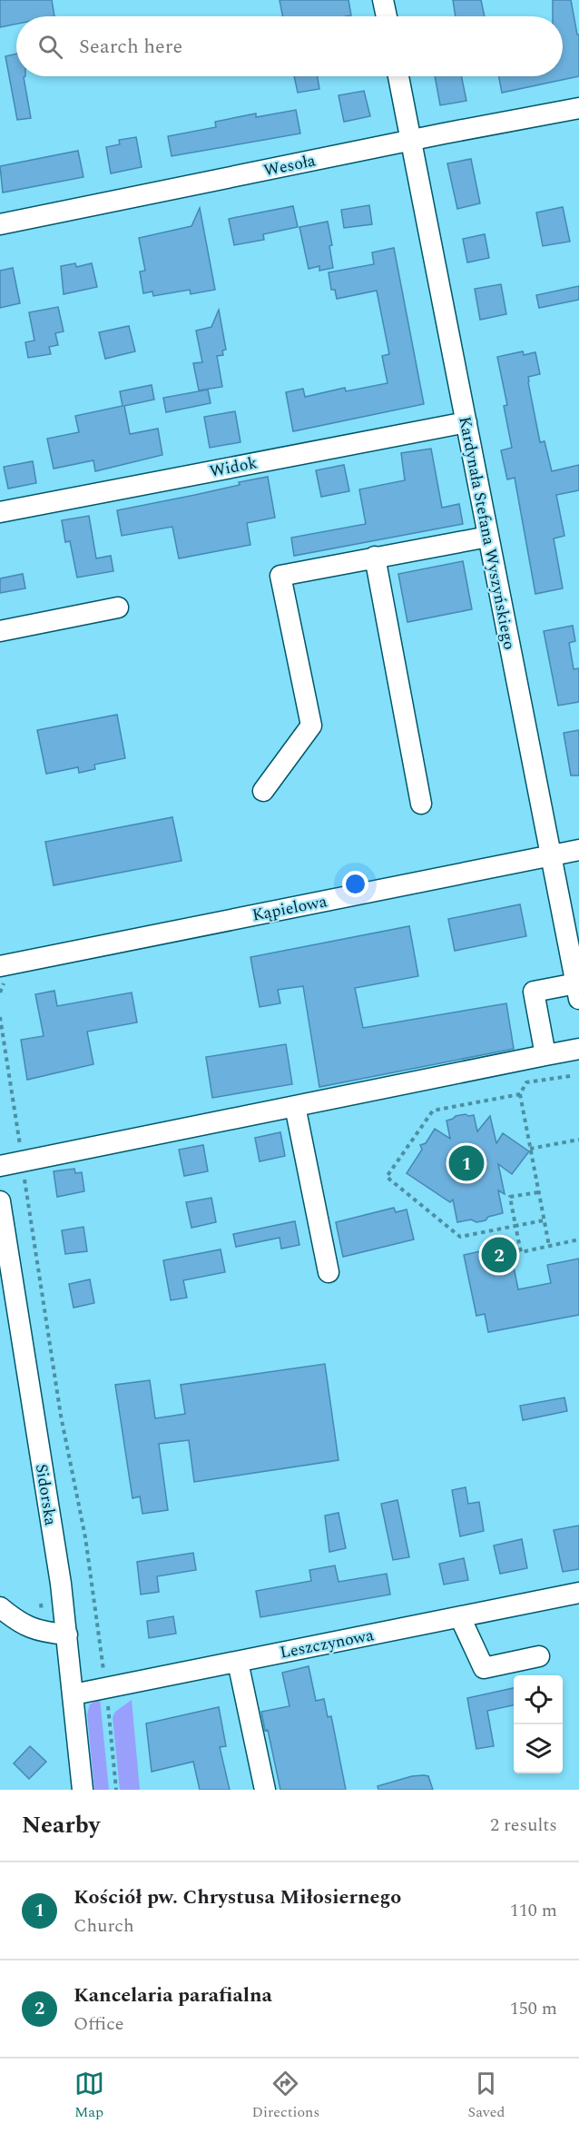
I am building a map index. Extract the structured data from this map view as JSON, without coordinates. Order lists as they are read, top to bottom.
{
  "streets": {
    "street": [
      "Wesoła",
      "Widok",
      "Kardynała Stefana Wyszyńskiego",
      "Kąpielowa",
      "Sidorska",
      "Leszczynowa"
    ]
  },
  "crossings": [
    ["Wesoła", "Kardynała Stefana Wyszyńskiego"],
    ["Widok", "Kardynała Stefana Wyszyńskiego"],
    ["Kardynała Stefana Wyszyńskiego", "Kąpielowa"],
    ["Sidorska", "Leszczynowa"]
  ],
  "page": {
    "search": "Search here",
    "pins": ["1", "2"],
    "heading": ["Nearby", "2 results"],
    "list": [
      {
        "mark": "1",
        "name": "Kościół pw. Chrystusa Miłosiernego",
        "note": "Church",
        "value": "110 m"
      },
      {
        "mark": "2",
        "name": "Kancelaria parafialna",
        "note": "Office",
        "value": "150 m"
      }
    ],
    "nav": ["Map", "Directions", "Saved"]
  }
}
